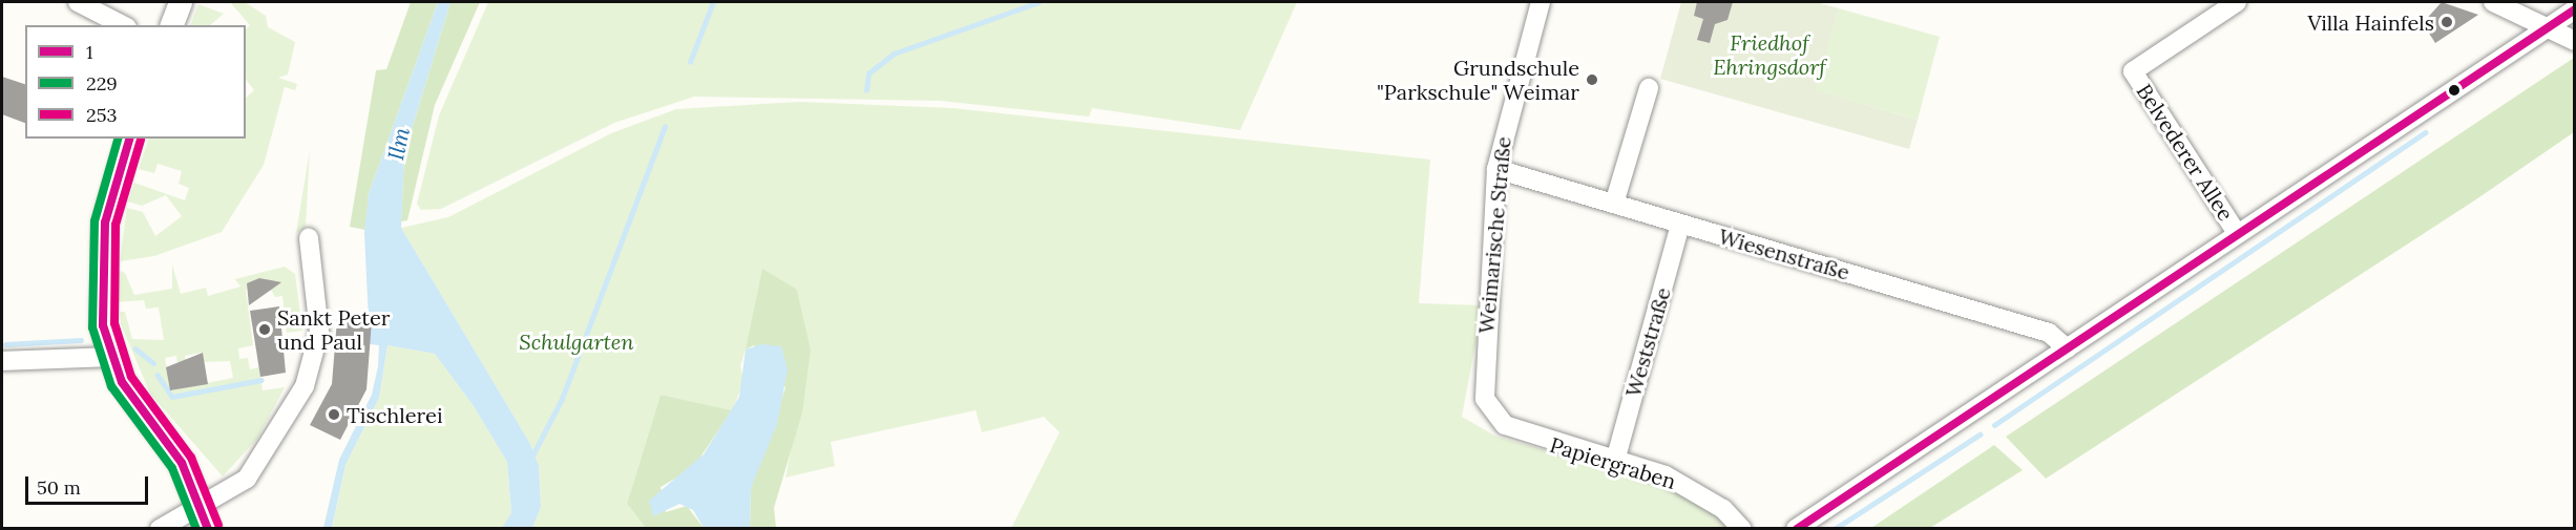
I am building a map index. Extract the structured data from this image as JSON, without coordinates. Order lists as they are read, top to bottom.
{
  "streets": {
    "street": [
      "Belvederer Allee",
      "Weimarische Straße",
      "Wiesenstraße",
      "Weststraße",
      "Papiergraben"
    ]
  },
  "crossings": [
    ["Belvederer Allee", "Wiesenstraße"],
    ["Weimarische Straße", "Wiesenstraße"],
    ["Weimarische Straße", "Papiergraben"],
    ["Wiesenstraße", "Weststraße"],
    ["Weststraße", "Papiergraben"]
  ],
  "water": ["Ilm"],
  "parks": ["Friedhof Ehringsdorf", "Schulgarten"],
  "places": [
    "Villa Hainfels",
    "Grundschule \"Parkschule\" Weimar",
    "Sankt Peter und Paul",
    "Tischlerei"
  ],
  "lines": ["transit line 1", "transit line 229", "transit line 253"],
  "legend": ["1", "229", "253"],
  "scale_bar": "50 m"
}
